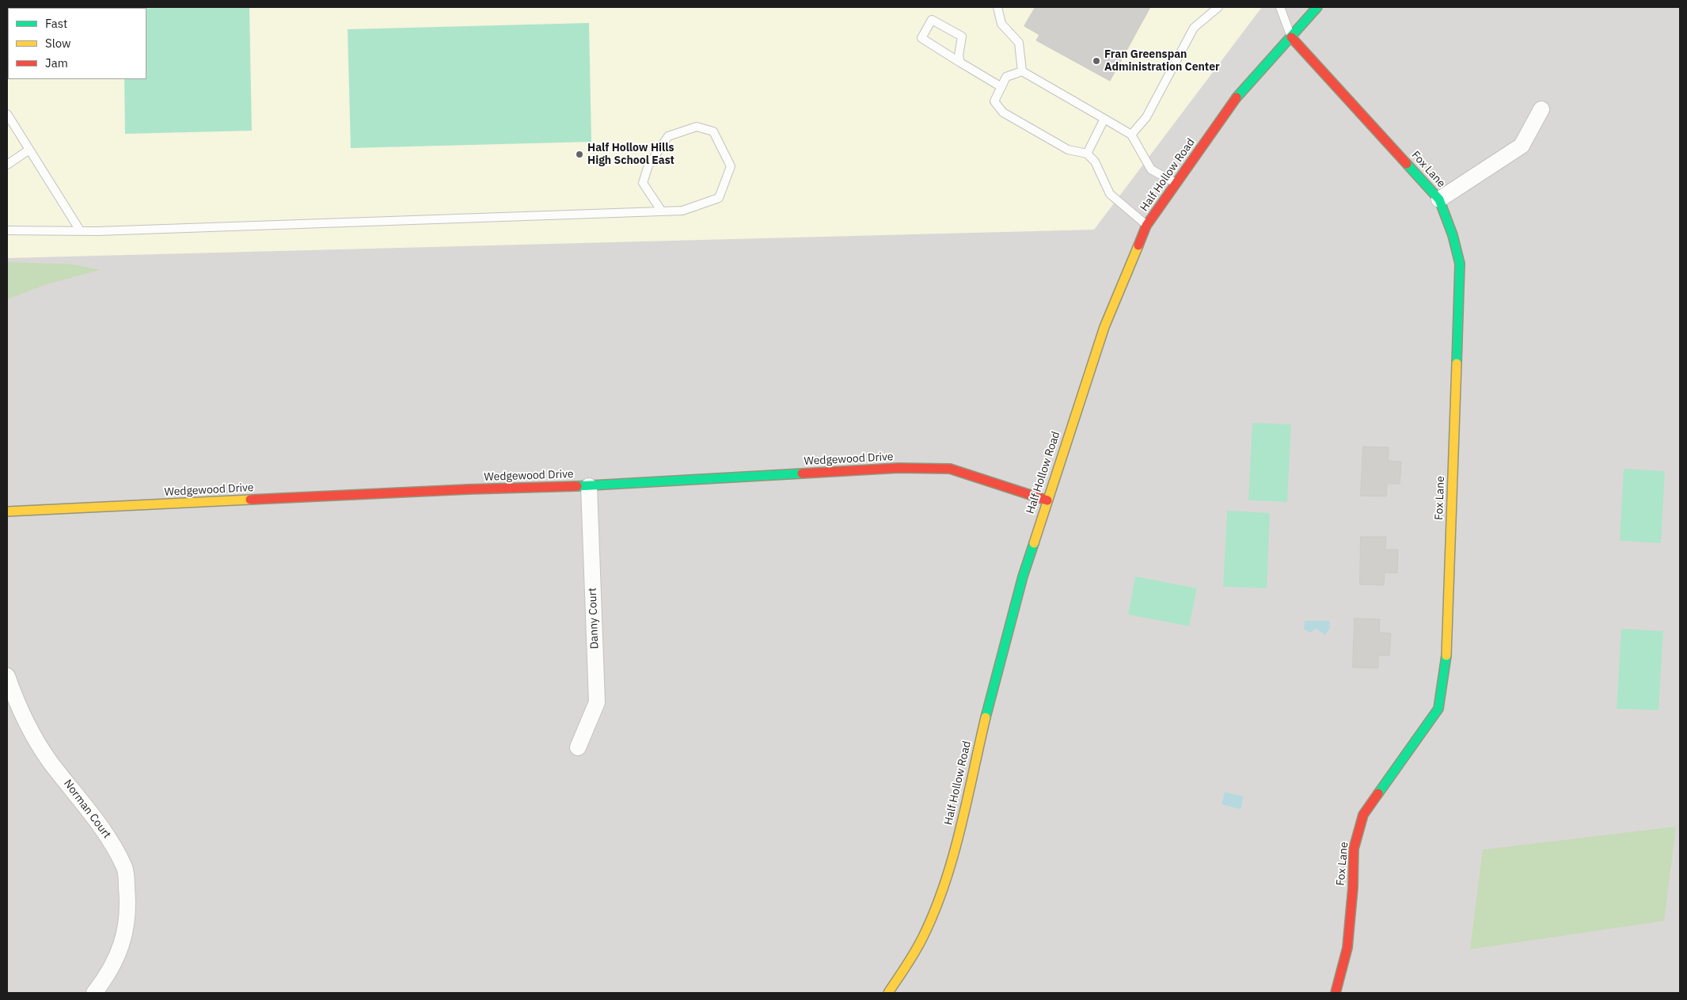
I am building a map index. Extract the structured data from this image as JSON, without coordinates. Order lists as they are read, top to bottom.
{
  "streets": {
    "street": [
      "Fox Lane",
      "Half Hollow Road",
      "Wedgewood Drive",
      "Danny Court",
      "Norman Court"
    ]
  },
  "crossings": [
    ["Fox Lane", "Half Hollow Road"],
    ["Half Hollow Road", "Wedgewood Drive"],
    ["Wedgewood Drive", "Danny Court"]
  ],
  "places": ["Fran Greenspan Administration Center", "Half Hollow Hills High School East"],
  "legend": ["Fast", "Slow", "Jam"]
}
